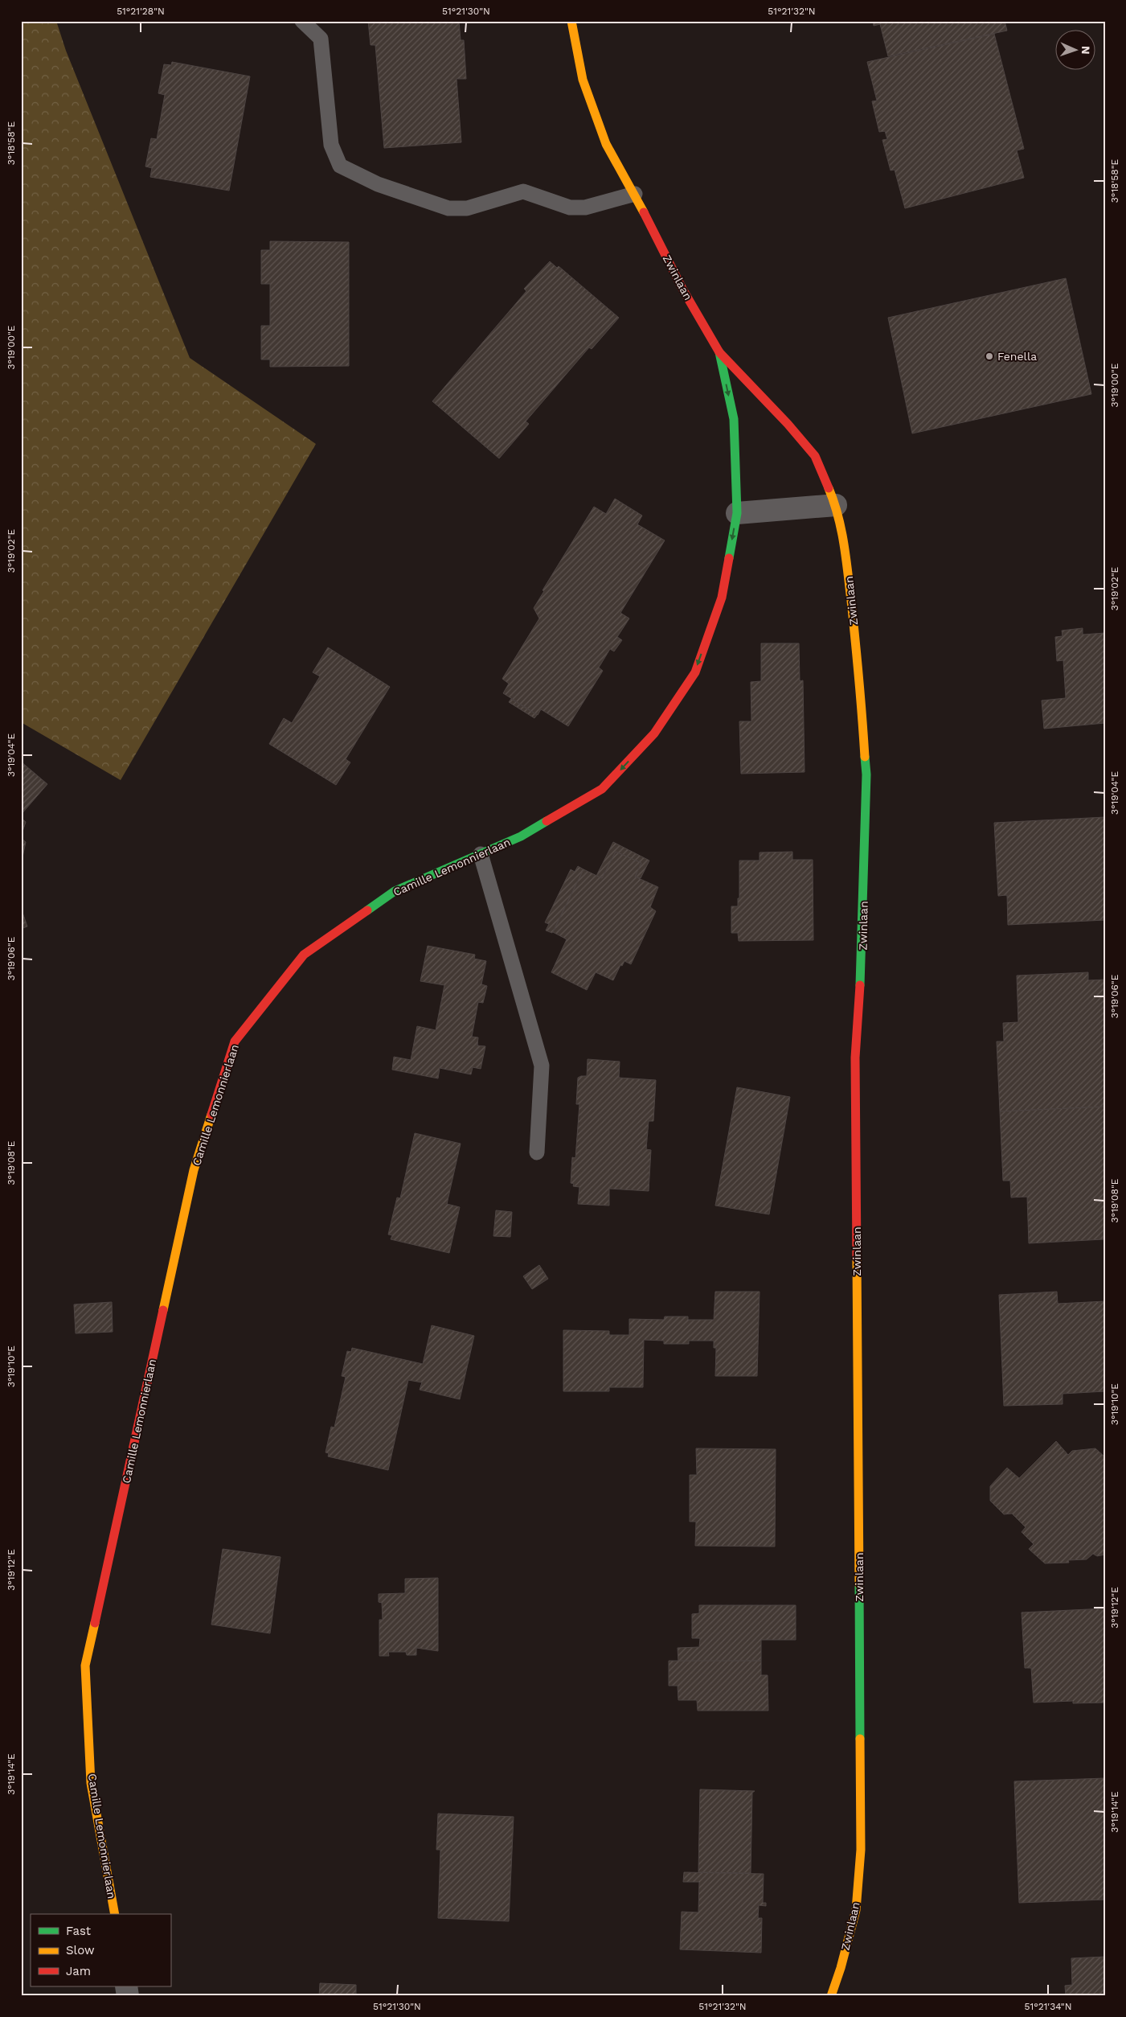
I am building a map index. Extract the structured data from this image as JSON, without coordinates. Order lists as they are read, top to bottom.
{
  "streets": {
    "street": ["Zwinlaan", "Camille Lemonnierlaan"]
  },
  "crossings": [
    ["Zwinlaan", "Camille Lemonnierlaan"]
  ],
  "places": ["Fenella"],
  "legend": ["Fast", "Slow", "Jam"],
  "north": "right",
  "coordinates": [
    "51°21'28\"N",
    "51°21'30\"N",
    "51°21'32\"N",
    "3°18'58\"E",
    "3°19'00\"E",
    "3°19'02\"E",
    "3°19'04\"E",
    "3°19'06\"E",
    "3°19'08\"E",
    "3°19'10\"E",
    "3°19'12\"E",
    "3°19'14\"E",
    "51°21'34\"N"
  ]
}
